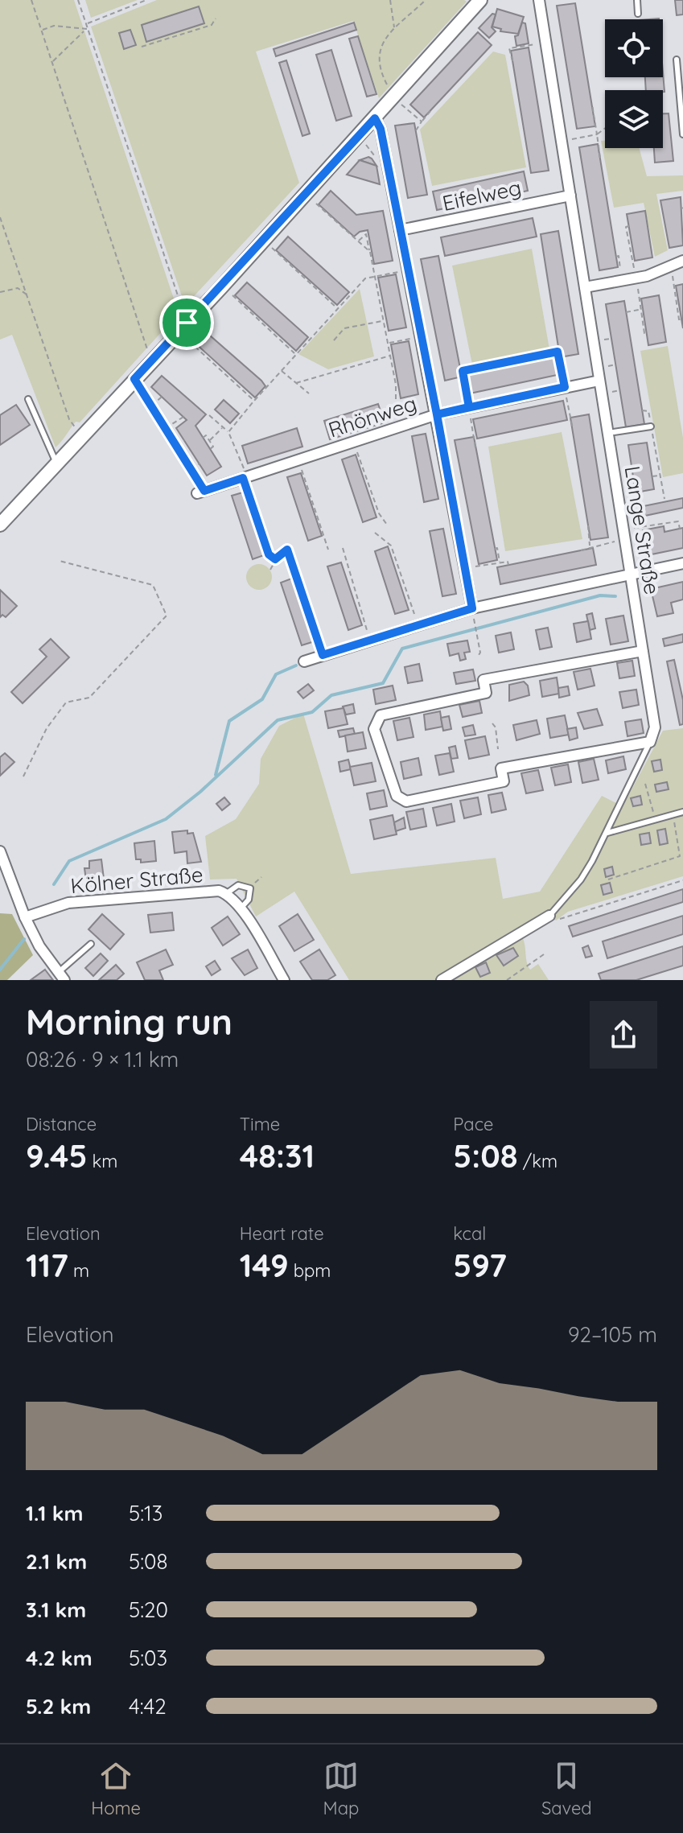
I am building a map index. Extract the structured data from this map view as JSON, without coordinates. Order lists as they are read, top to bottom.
{
  "streets": {
    "street": [
      "Eifelweg",
      "Rhönweg",
      "Lange Straße",
      "Kölner Straße"
    ]
  },
  "crossings": [
    ["Eifelweg", "Lange Straße"],
    ["Rhönweg", "Lange Straße"]
  ],
  "page": {
    "heading": ["Morning run", "08:26 · 9 × 1.1 km"],
    "stats": [
      ["Distance", "9.45 km"],
      ["Time", "48:31"],
      ["Pace", "5:08 /km"],
      ["Elevation", "117 m"],
      ["Heart rate", "149 bpm"],
      ["kcal", "597"]
    ],
    "chart": ["Elevation", "92–105 m"],
    "list": [
      {
        "name": "1.1 km",
        "note": "5:13"
      },
      {
        "name": "2.1 km",
        "note": "5:08"
      },
      {
        "name": "3.1 km",
        "note": "5:20"
      },
      {
        "name": "4.2 km",
        "note": "5:03"
      },
      {
        "name": "5.2 km",
        "note": "4:42"
      }
    ],
    "tabs": ["Home", "Map", "Saved"]
  }
}
